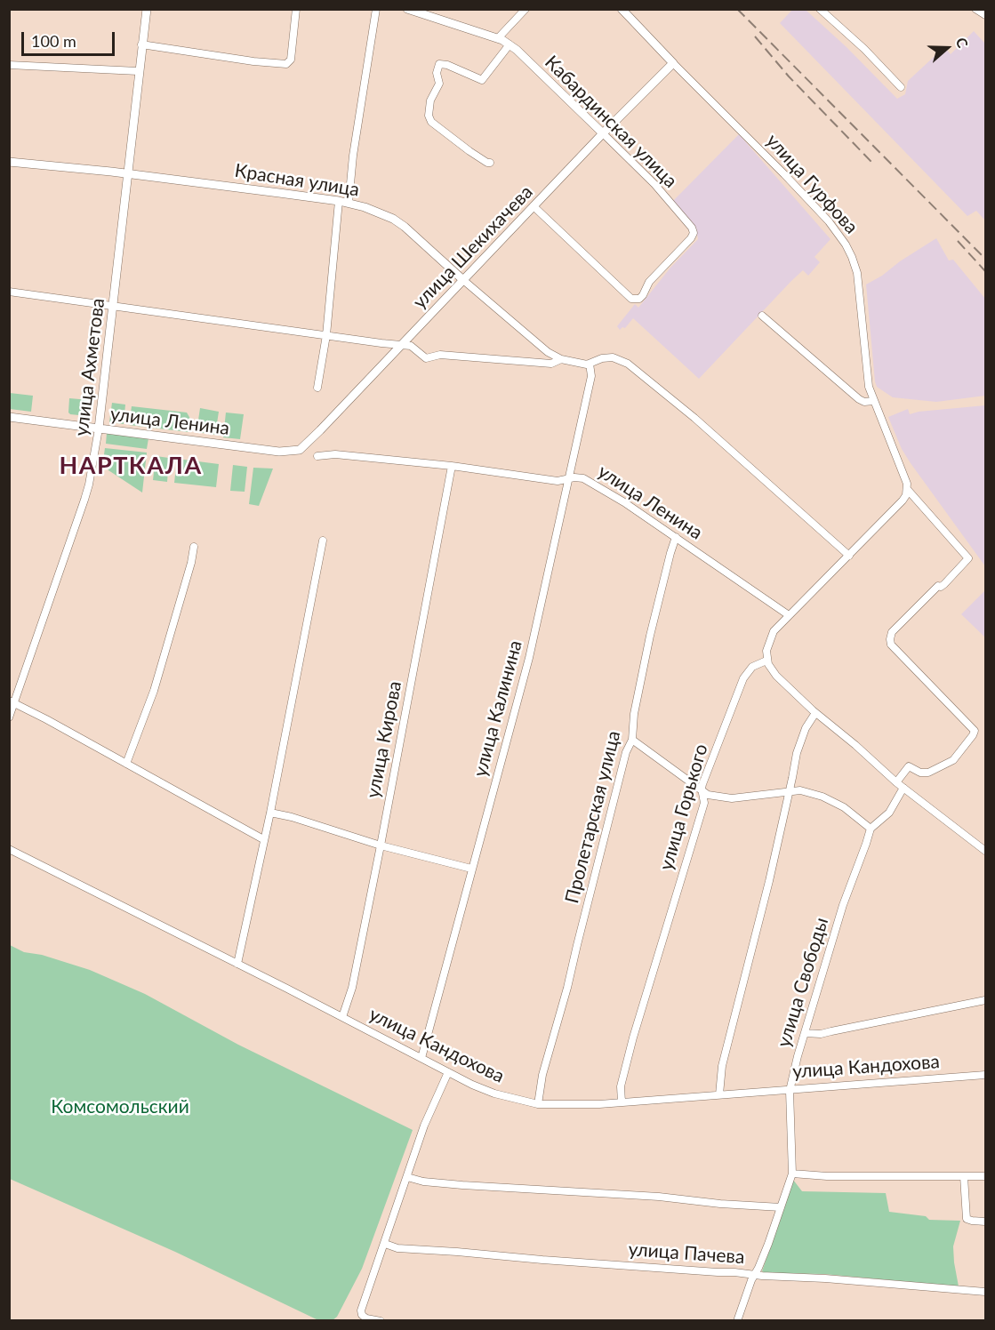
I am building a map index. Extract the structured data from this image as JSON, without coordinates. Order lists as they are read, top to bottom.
{
  "streets": {
    "street": [
      "Кабардинская улица",
      "Красная улица",
      "улица Гурфова",
      "улица Шекихачева",
      "улица Ахметова",
      "улица Ленина",
      "улица Калинина",
      "улица Кирова",
      "улица Горького",
      "Пролетарская улица",
      "улица Свободы",
      "улица Кандохова",
      "улица Пачева"
    ]
  },
  "crossings": [
    ["Кабардинская улица", "улица Шекихачева"],
    ["Красная улица", "улица Шекихачева"],
    ["Красная улица", "улица Ахметова"],
    ["Красная улица", "улица Калинина"],
    ["улица Гурфова", "улица Шекихачева"],
    ["улица Шекихачева", "улица Ленина"],
    ["улица Ахметова", "улица Ленина"],
    ["улица Ленина", "улица Калинина"],
    ["улица Ленина", "улица Кирова"],
    ["улица Ленина", "Пролетарская улица"],
    ["улица Калинина", "улица Кандохова"],
    ["улица Кирова", "улица Кандохова"],
    ["улица Горького", "улица Кандохова"],
    ["Пролетарская улица", "улица Кандохова"],
    ["улица Свободы", "улица Кандохова"],
    ["улица Свободы", "улица Пачева"]
  ],
  "districts": ["НАРТКАЛА"],
  "parks": ["Комсомольский"],
  "scale_bar": "100 m",
  "north": "right"
}
